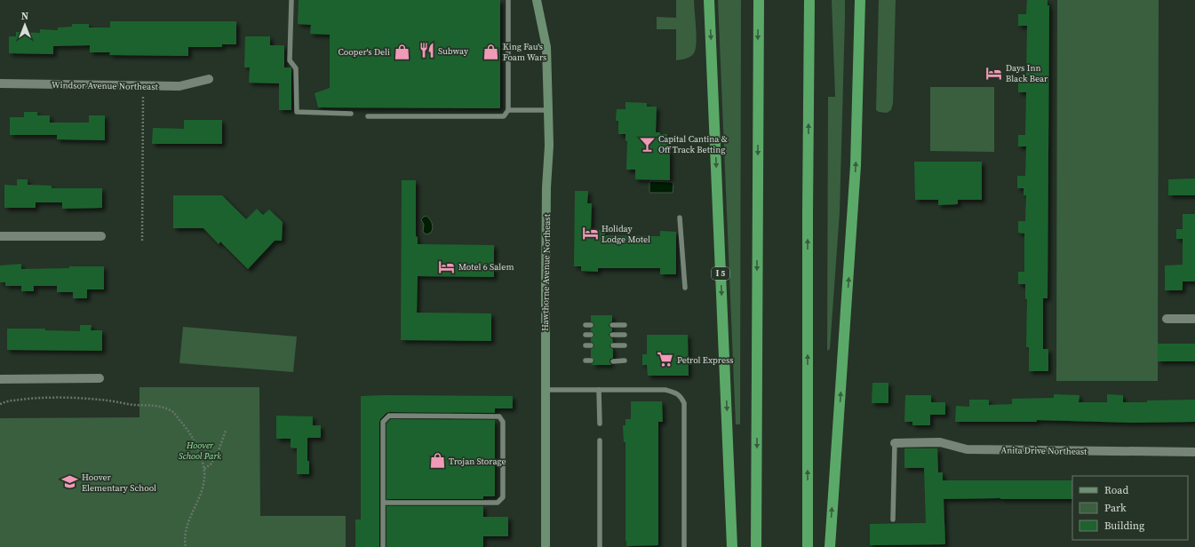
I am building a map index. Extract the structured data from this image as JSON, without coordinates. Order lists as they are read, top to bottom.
{
  "streets": {
    "highway": ["I 5"],
    "main road": ["Hawthorne Avenue Northeast"],
    "street": ["Windsor Avenue Northeast", "Anita Drive Northeast"]
  },
  "parks": ["Hoover School Park"],
  "places": {
    "restaurant": ["Subway"],
    "shop": ["Cooper's Deli", "King Fau's Foam Wars", "Trojan Storage"],
    "hotel": ["Days Inn Black Bear", "Holiday Lodge Motel", "Motel 6 Salem"],
    "bar": ["Capital Cantina & Off Track Betting"],
    "supermarket": ["Petrol Express"],
    "school or university": ["Hoover Elementary School"]
  },
  "legend": ["Road", "Park", "Building"],
  "north": "top"
}
